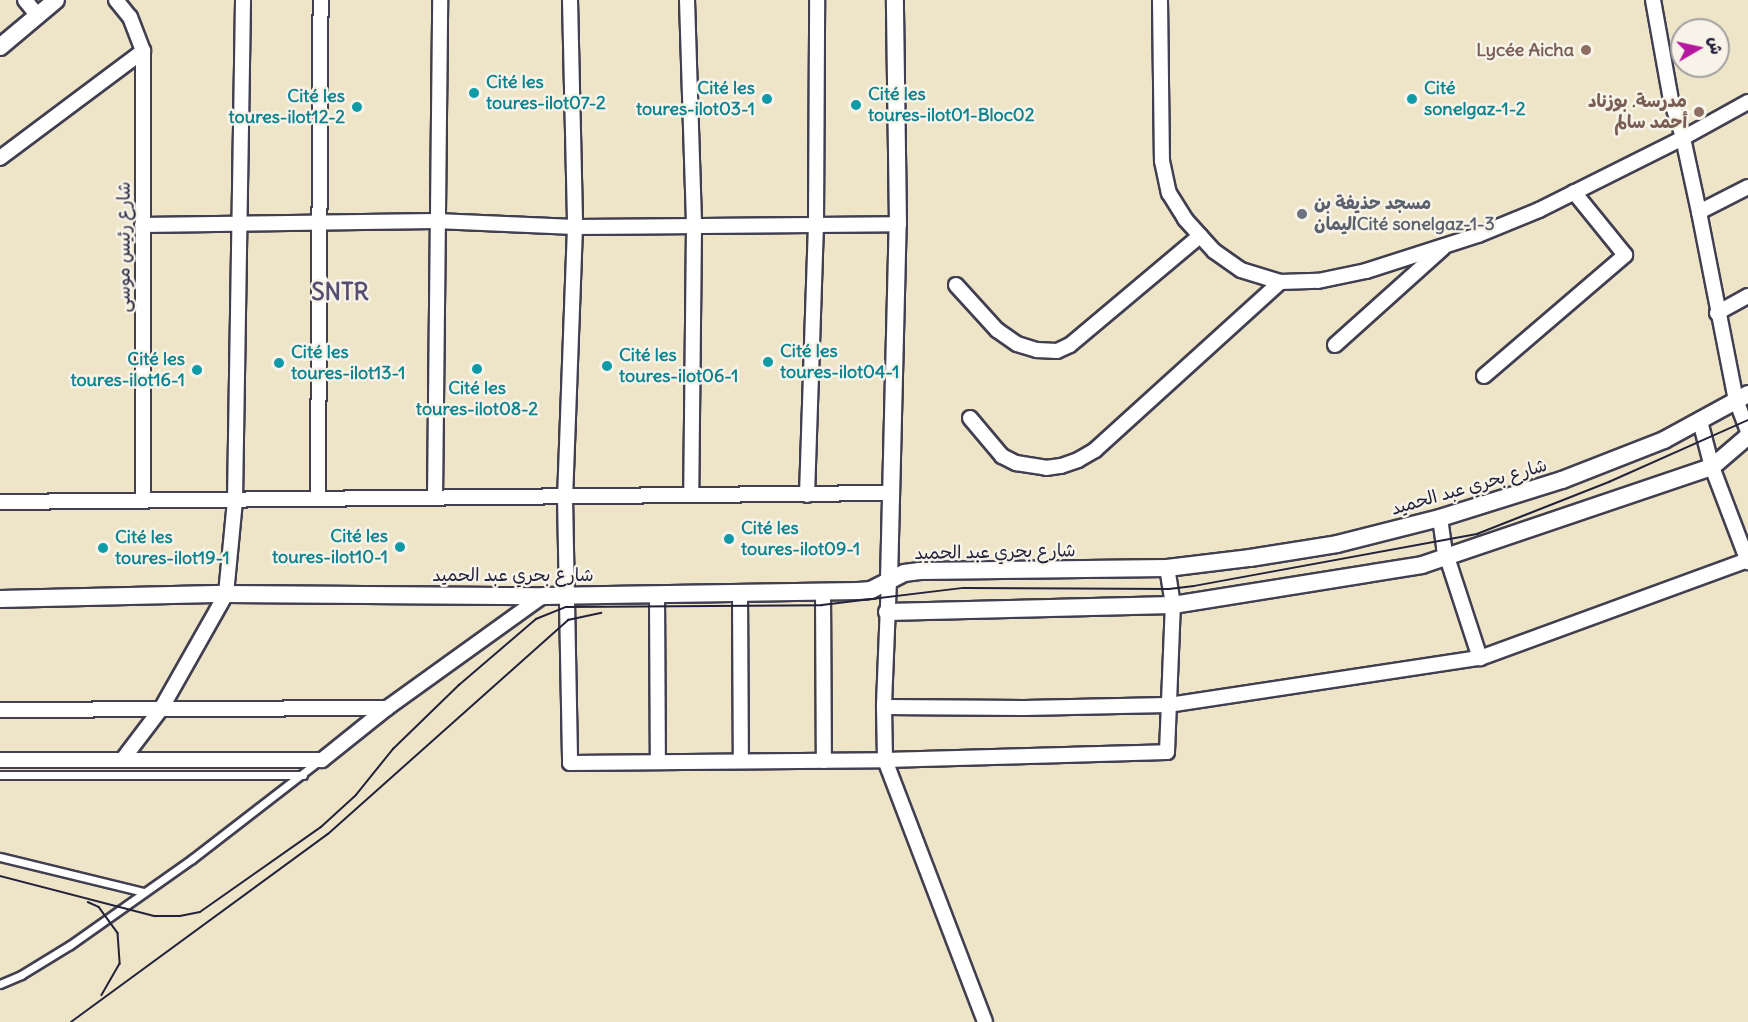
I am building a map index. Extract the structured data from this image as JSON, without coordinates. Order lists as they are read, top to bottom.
{
  "streets": {
    "street": ["شارع رئيس موسى", "شارع بحري عبد الحميد"]
  },
  "districts": ["SNTR"],
  "places": [
    "Lycée Aicha",
    "Cité les toures-ilot07-2",
    "Cité les toures-ilot03-1",
    "Cité sonelgaz-1-2",
    "Cité les toures-ilot01-Bloc02",
    "Cité les toures-ilot12-2",
    "مدرسة. بوزناد أحمد سالم",
    "مسجد حذيفة بن اليمانCité sonelgaz-1-3",
    "Cité les toures-ilot04-1",
    "Cité les toures-ilot13-1",
    "Cité les toures-ilot06-1",
    "Cité les toures-ilot08-2",
    "Cité les toures-ilot16-1",
    "Cité les toures-ilot09-1",
    "Cité les toures-ilot10-1",
    "Cité les toures-ilot19-1"
  ],
  "north": "right"
}
